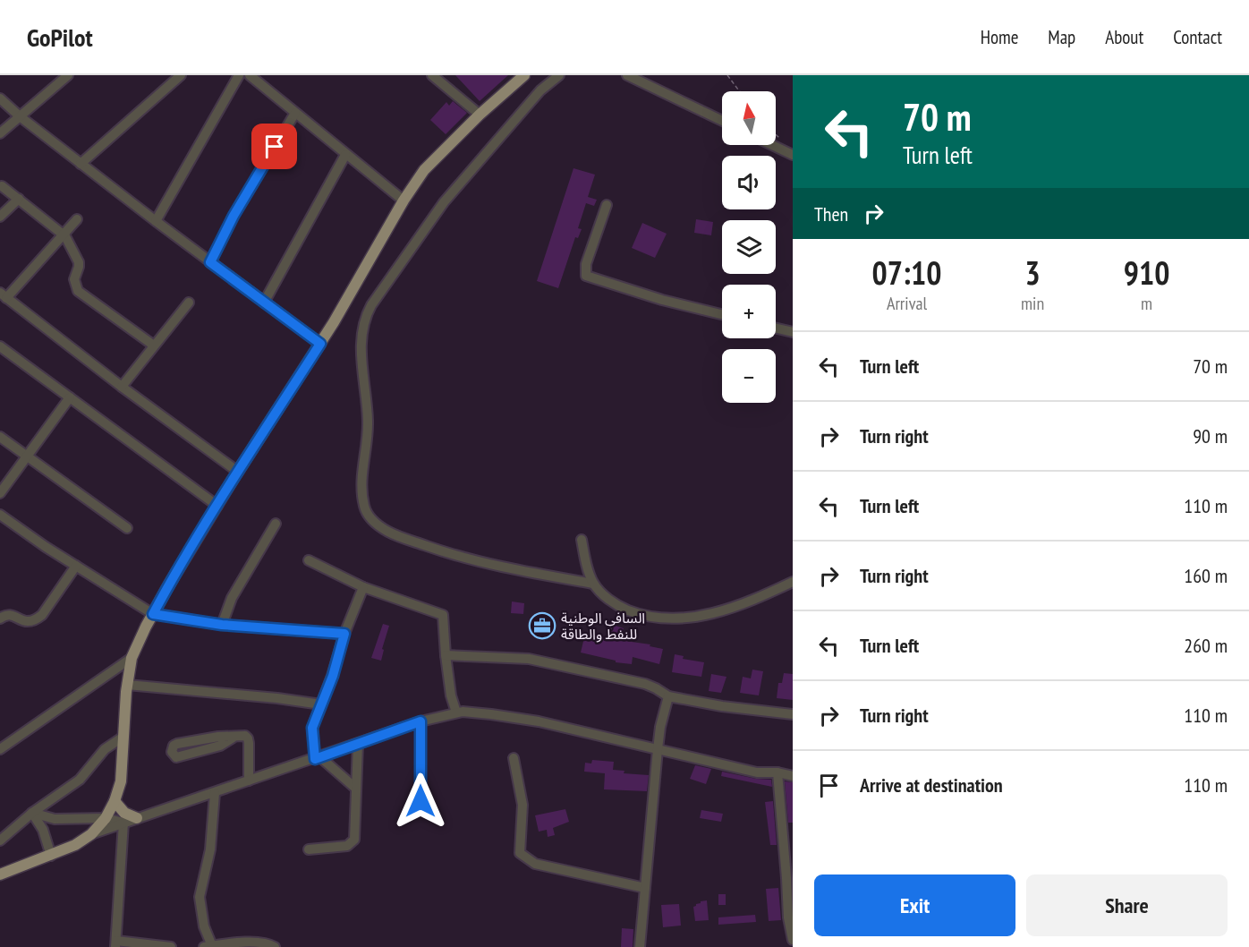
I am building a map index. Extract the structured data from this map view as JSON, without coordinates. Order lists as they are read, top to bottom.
{
  "places": {
    "office": ["السافي الوطنية للنفط والطاقة"]
  },
  "north": "top",
  "page": {
    "header": "GoPilot",
    "nav": [
      "Home",
      "Map",
      "About",
      "Contact"
    ],
    "turn": ["70 m", "Turn left"],
    "map_buttons": ["+", "−"],
    "then": "Then",
    "eta": [
      "07:10",
      "Arrival",
      "3",
      "min",
      "910",
      "m"
    ],
    "list": [
      {
        "name": "Turn left",
        "value": "70 m"
      },
      {
        "name": "Turn right",
        "value": "90 m"
      },
      {
        "name": "Turn left",
        "value": "110 m"
      },
      {
        "name": "Turn right",
        "value": "160 m"
      },
      {
        "name": "Turn left",
        "value": "260 m"
      },
      {
        "name": "Turn right",
        "value": "110 m"
      },
      {
        "name": "Arrive at destination",
        "value": "110 m"
      }
    ],
    "buttons": ["Exit", "Share"]
  }
}
